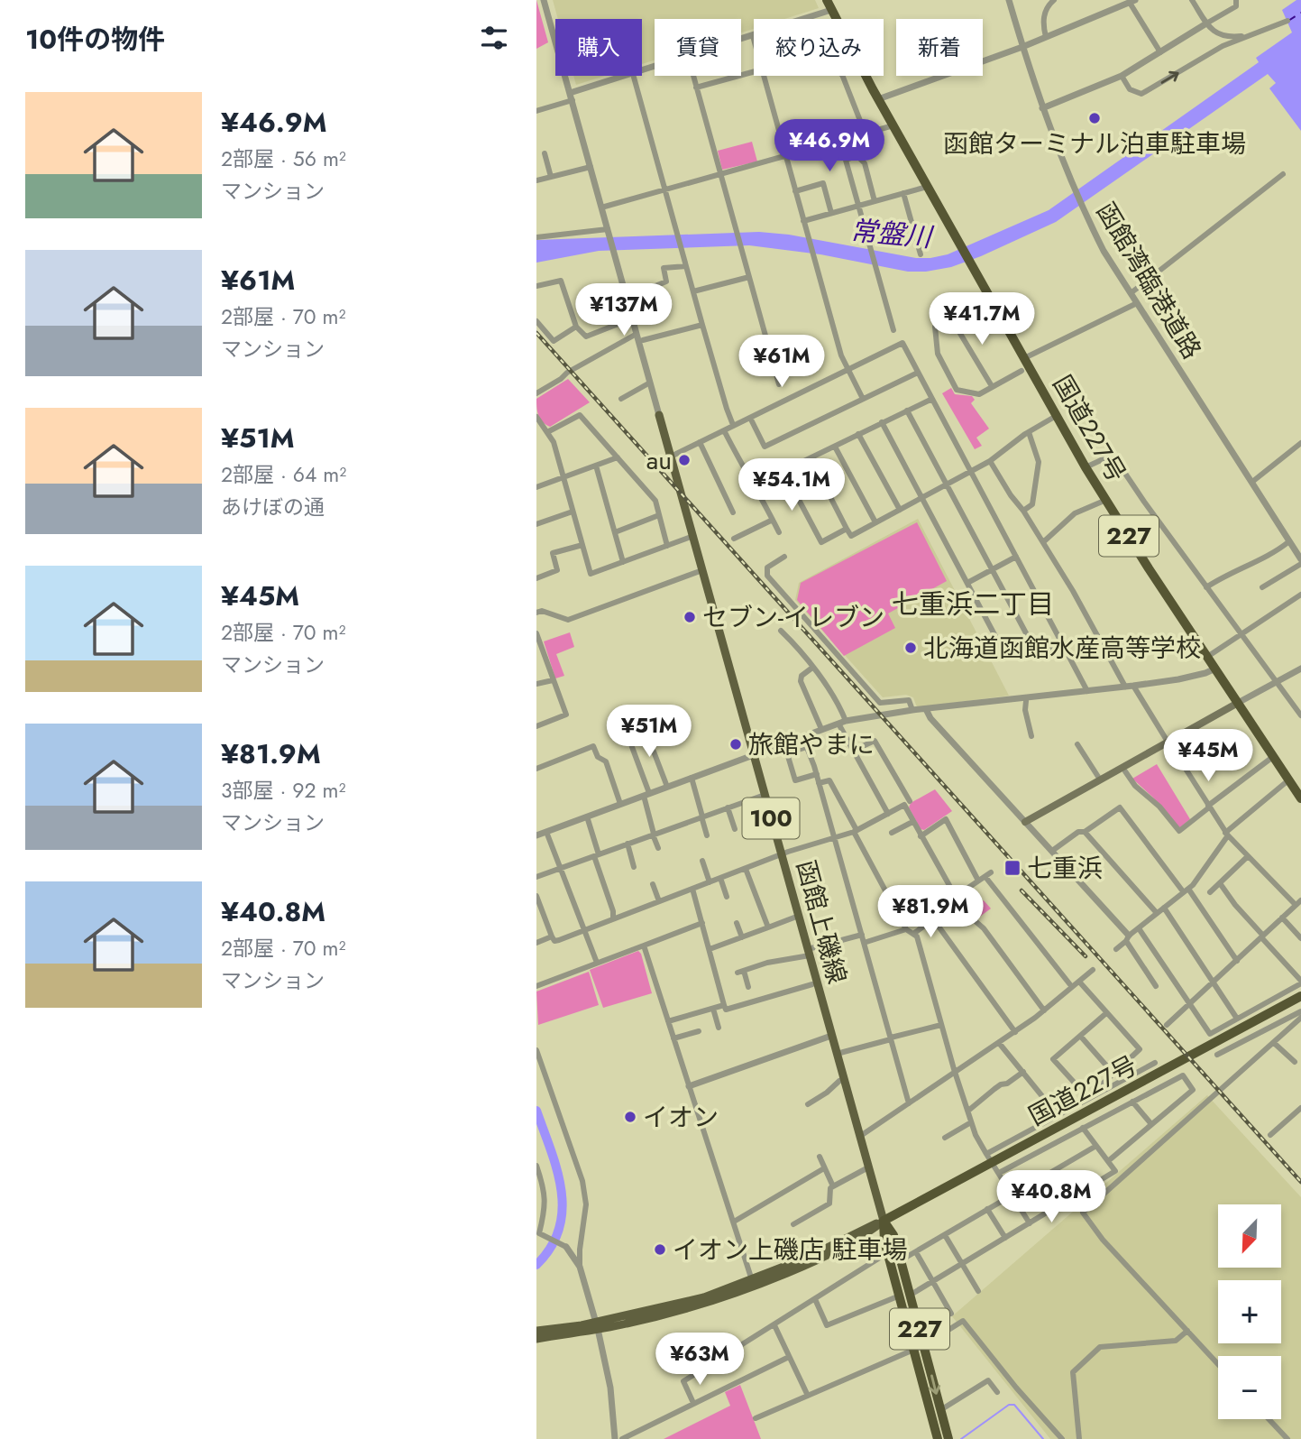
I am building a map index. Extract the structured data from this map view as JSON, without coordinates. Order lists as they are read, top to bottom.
{
  "streets": {
    "highway": ["国道227号", "227"],
    "main road": ["100", "函館上磯線"],
    "street": ["函館湾臨港道路"]
  },
  "crossings": [
    ["国道227号", "227"],
    ["国道227号", "函館上磯線"],
    ["227", "函館上磯線"]
  ],
  "districts": ["七重浜二丁目"],
  "water": ["常盤川"],
  "places": {
    "other": [
      "函館ターミナル泊車駐車場",
      "au",
      "セブン-イレブン",
      "北海道函館水産高等学校",
      "旅館やまに",
      "イオン",
      "イオン上磯店 駐車場"
    ],
    "transit": ["七重浜"]
  },
  "north": "bottom left",
  "page": {
    "heading": "10件の物件",
    "chip": [
      "購入",
      "賃貸",
      "絞り込み",
      "新着"
    ],
    "list": [
      {
        "name": "¥46.9M",
        "note": "2部屋 · 56 m² · マンション"
      },
      {
        "name": "¥61M",
        "note": "2部屋 · 70 m² · マンション"
      },
      {
        "name": "¥51M",
        "note": "2部屋 · 64 m² · あけぼの通"
      },
      {
        "name": "¥45M",
        "note": "2部屋 · 70 m² · マンション"
      },
      {
        "name": "¥81.9M",
        "note": "3部屋 · 92 m² · マンション"
      },
      {
        "name": "¥40.8M",
        "note": "2部屋 · 70 m² · マンション"
      }
    ],
    "price": [
      "¥46.9M",
      "¥137M",
      "¥41.7M",
      "¥61M",
      "¥54.1M",
      "¥51M",
      "¥45M",
      "¥81.9M",
      "¥40.8M",
      "¥63M"
    ],
    "map_buttons": ["+", "−"]
  }
}
